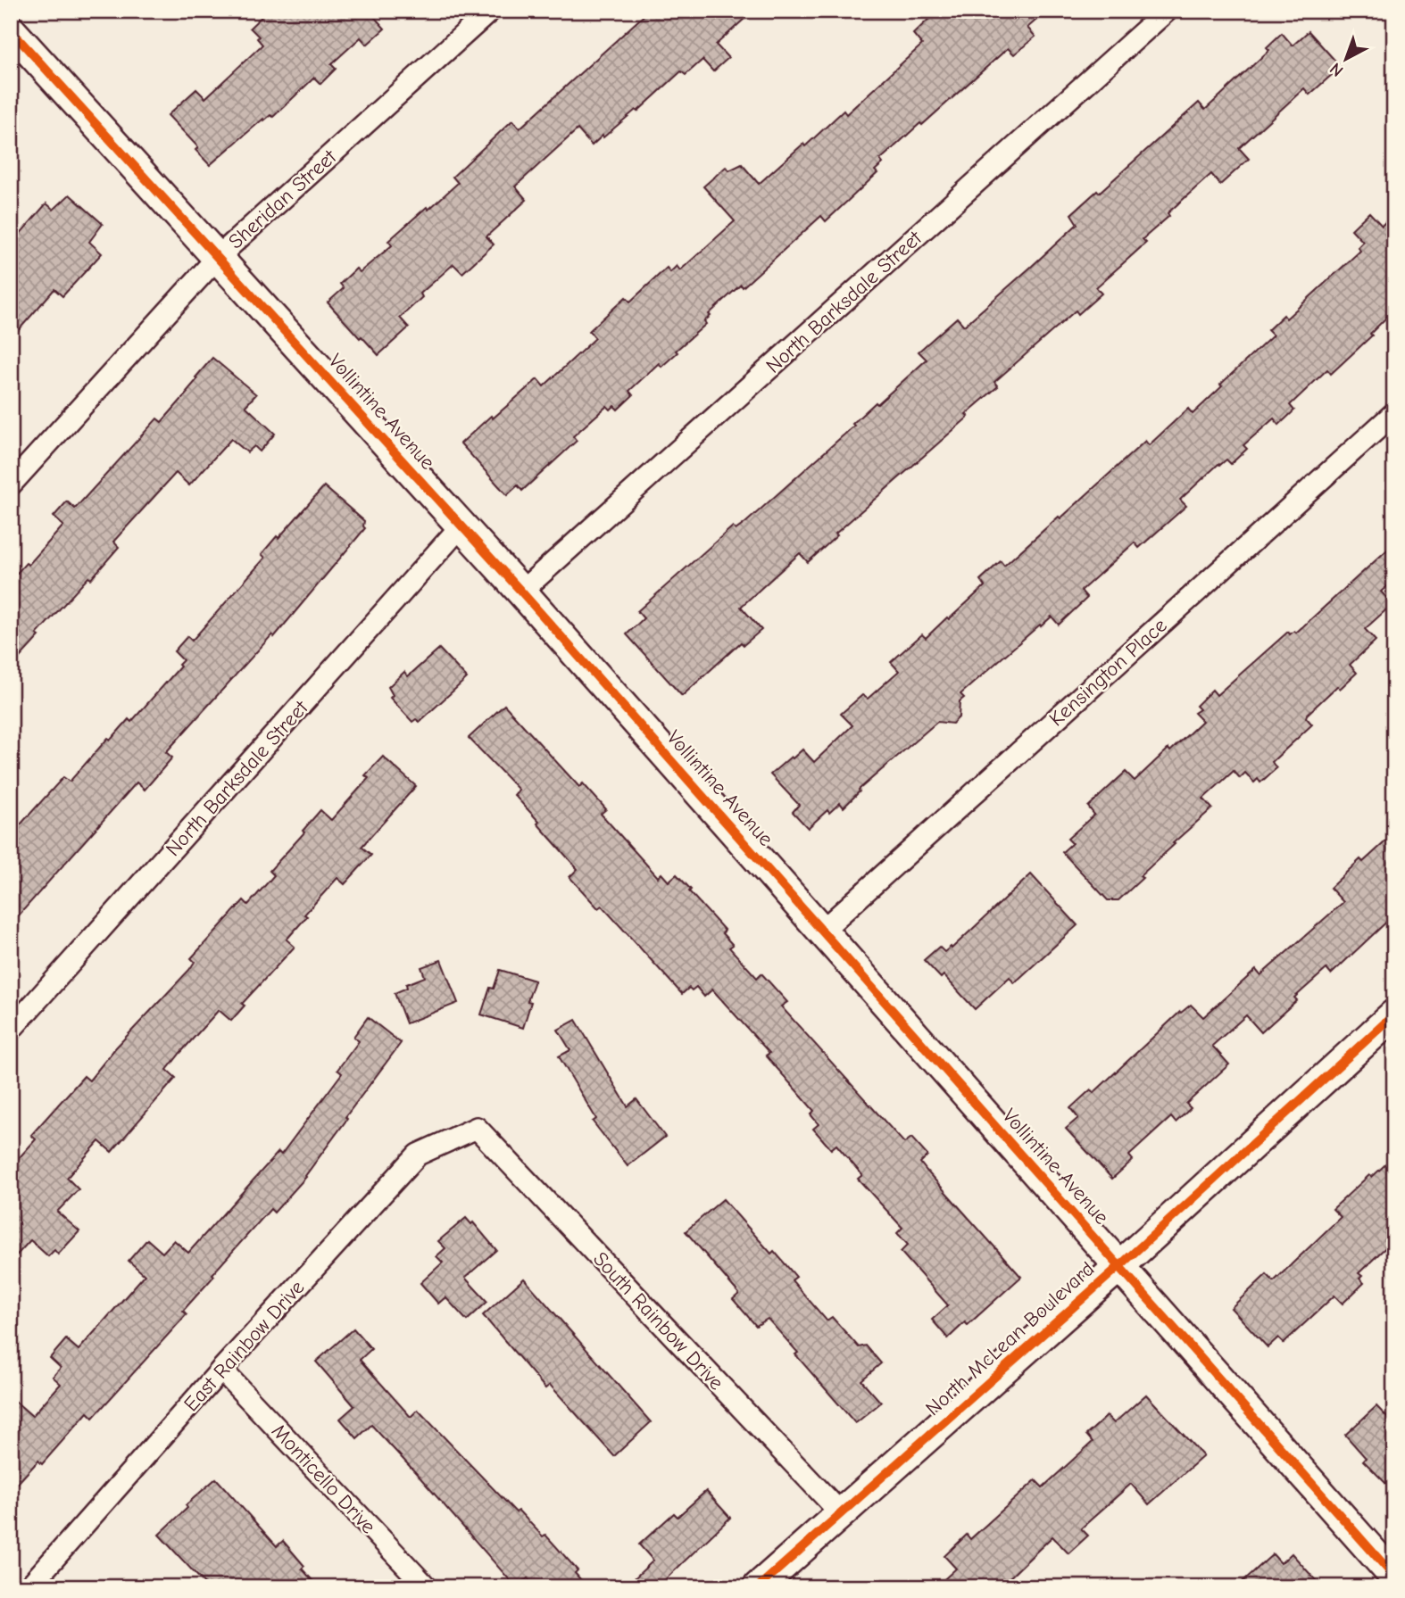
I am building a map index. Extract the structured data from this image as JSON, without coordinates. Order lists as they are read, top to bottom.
{
  "streets": {
    "street": [
      "Sheridan Street",
      "North Barksdale Street",
      "Vollintine Avenue",
      "Kensington Place",
      "South Rainbow Drive",
      "North McLean Boulevard",
      "East Rainbow Drive",
      "Monticello Drive"
    ]
  },
  "crossings": [
    ["Sheridan Street", "Vollintine Avenue"],
    ["North Barksdale Street", "Vollintine Avenue"],
    ["Vollintine Avenue", "Kensington Place"],
    ["Vollintine Avenue", "North McLean Boulevard"],
    ["South Rainbow Drive", "North McLean Boulevard"],
    ["South Rainbow Drive", "East Rainbow Drive"],
    ["East Rainbow Drive", "Monticello Drive"]
  ],
  "north": "bottom left"
}
